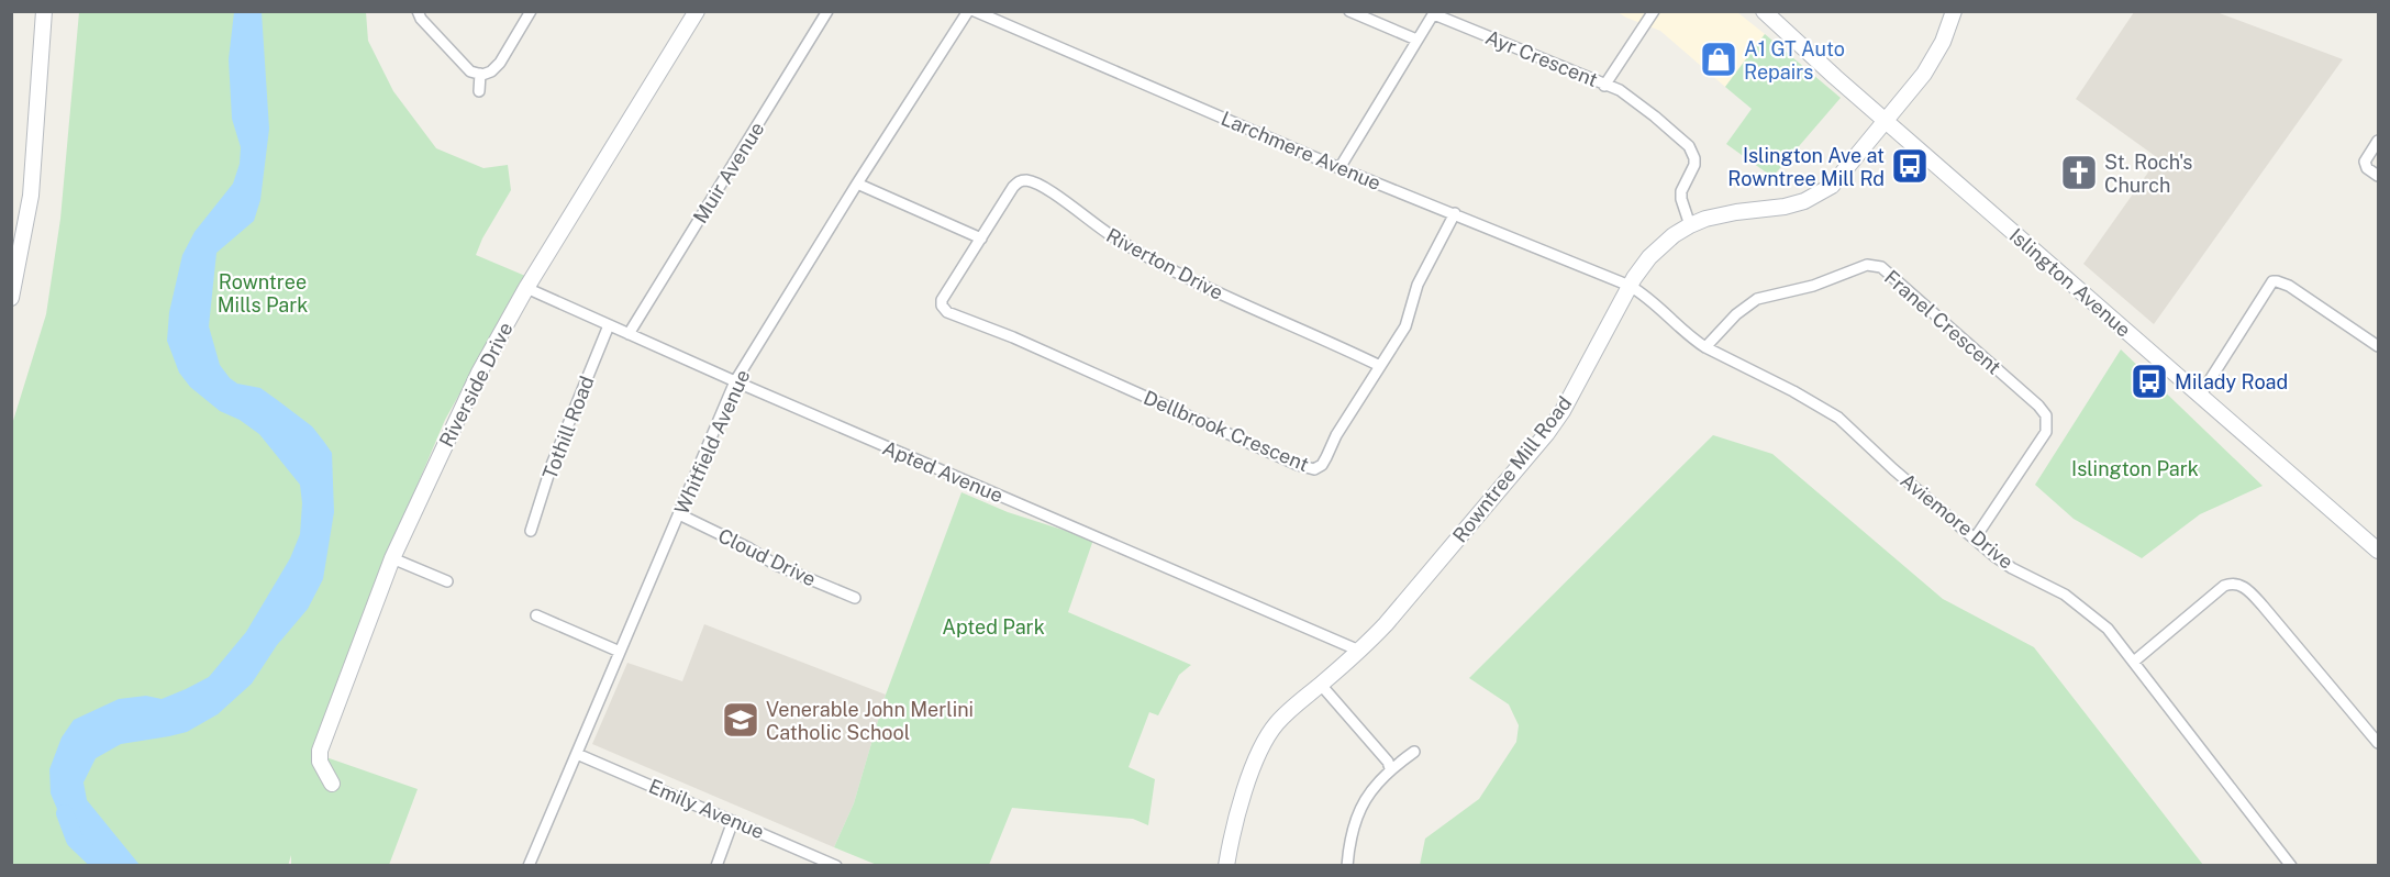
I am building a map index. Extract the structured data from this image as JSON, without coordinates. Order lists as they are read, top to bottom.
{
  "streets": {
    "street": [
      "Ayr Crescent",
      "Larchmere Avenue",
      "Muir Avenue",
      "Riverton Drive",
      "Islington Avenue",
      "Franel Crescent",
      "Riverside Drive",
      "Tothill Road",
      "Dellbrook Crescent",
      "Whitfield Avenue",
      "Rowntree Mill Road",
      "Apted Avenue",
      "Aviemore Drive",
      "Cloud Drive",
      "Emily Avenue"
    ]
  },
  "crossings": [
    ["Larchmere Avenue", "Dellbrook Crescent"],
    ["Larchmere Avenue", "Rowntree Mill Road"],
    ["Larchmere Avenue", "Aviemore Drive"],
    ["Muir Avenue", "Apted Avenue"],
    ["Riverton Drive", "Dellbrook Crescent"],
    ["Islington Avenue", "Rowntree Mill Road"],
    ["Franel Crescent", "Aviemore Drive"],
    ["Riverside Drive", "Apted Avenue"],
    ["Tothill Road", "Apted Avenue"],
    ["Whitfield Avenue", "Apted Avenue"],
    ["Whitfield Avenue", "Cloud Drive"],
    ["Whitfield Avenue", "Emily Avenue"],
    ["Rowntree Mill Road", "Apted Avenue"],
    ["Rowntree Mill Road", "Aviemore Drive"]
  ],
  "parks": ["Rowntree Mills Park", "Islington Park", "Apted Park"],
  "places": {
    "shop": ["A1 GT Auto Repairs"],
    "bus stop": ["Islington Ave at Rowntree Mill Rd", "Milady Road"],
    "church": ["St. Roch's Church"],
    "school or university": ["Venerable John Merlini Catholic School"]
  }
}
